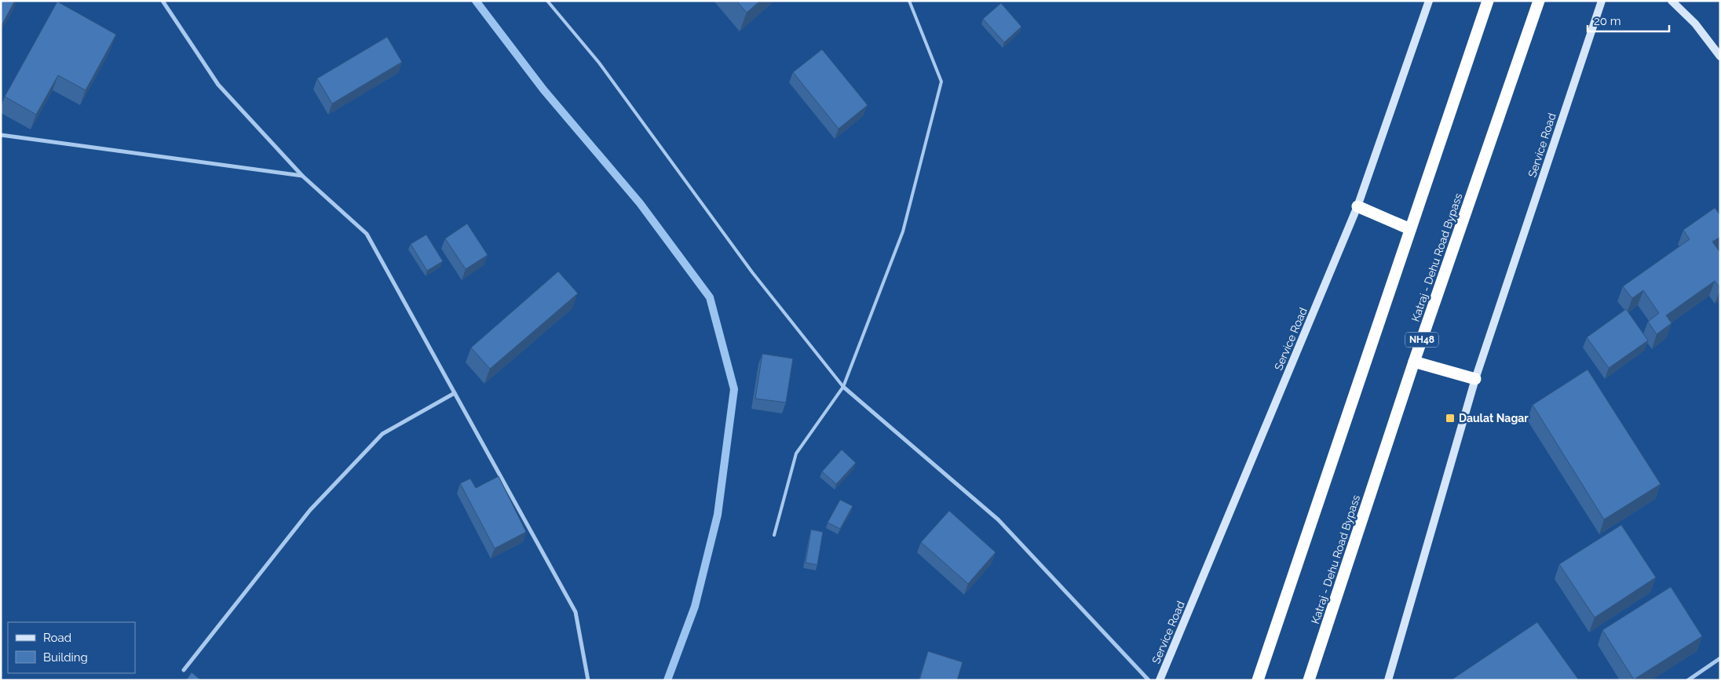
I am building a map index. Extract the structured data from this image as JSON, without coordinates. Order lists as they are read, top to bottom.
{
  "streets": {
    "highway": ["Katraj - Dehu Road Bypass", "NH48"],
    "street": ["Service Road"]
  },
  "places": {
    "transit": ["Daulat Nagar"]
  },
  "legend": ["Road", "Building"],
  "scale_bar": "20 m"
}
